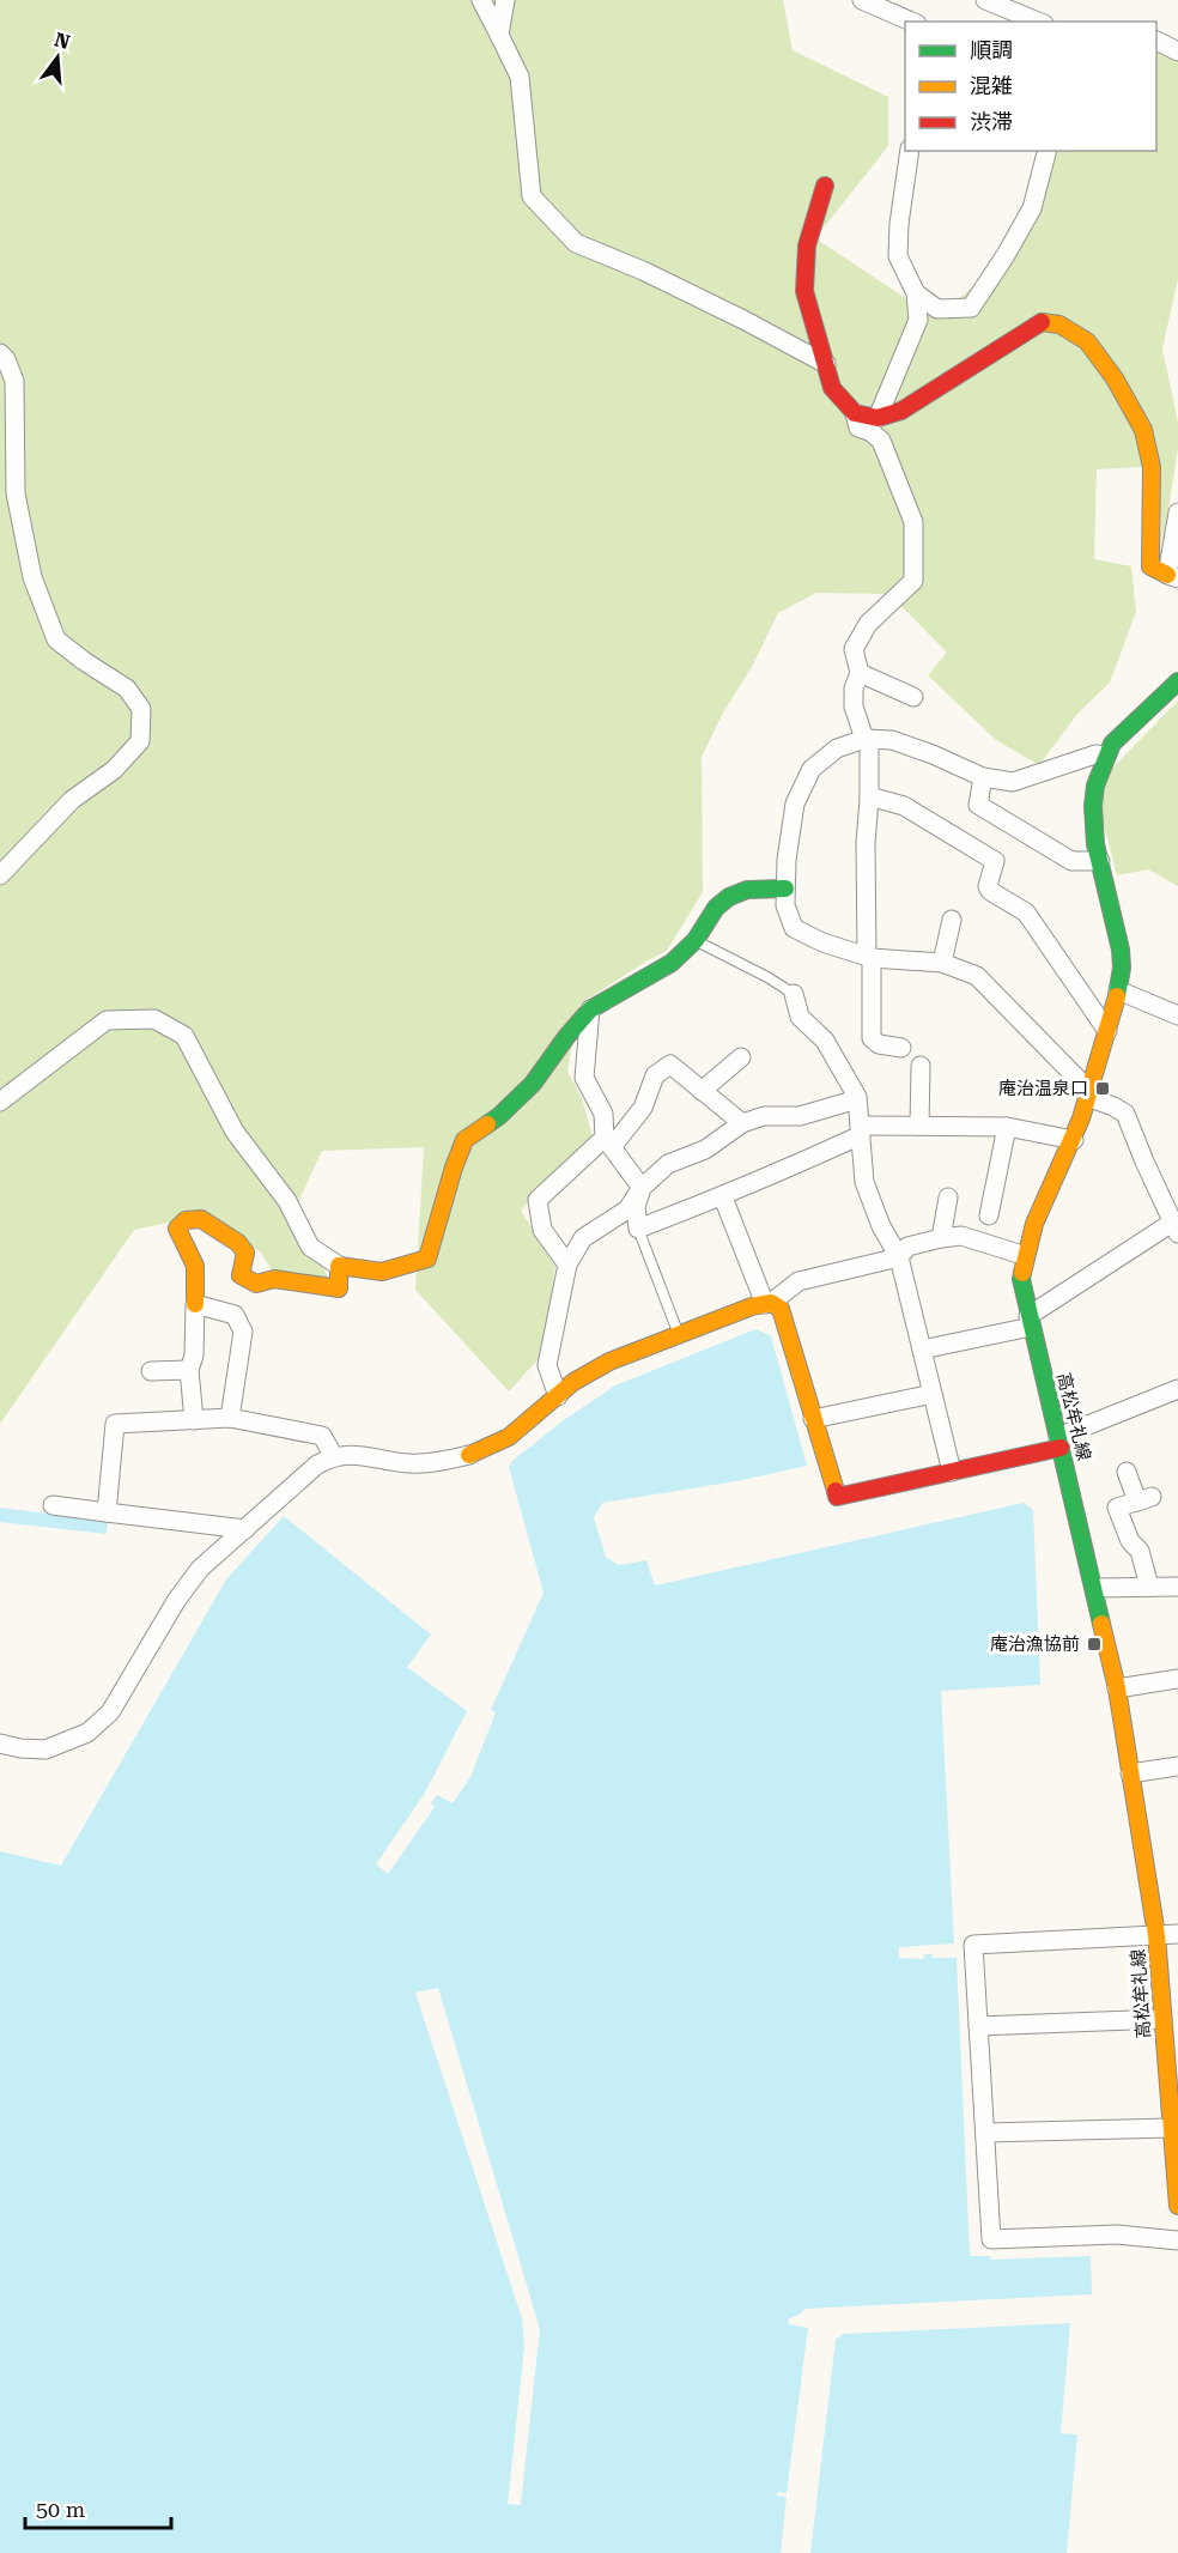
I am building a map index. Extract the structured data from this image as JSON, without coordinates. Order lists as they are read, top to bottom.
{
  "streets": {
    "street": ["高松牟礼線"]
  },
  "places": {
    "transit": ["庵治温泉口", "庵治漁協前"]
  },
  "legend": ["順調", "混雑", "渋滞"],
  "scale_bar": "50 m",
  "north": "top"
}
